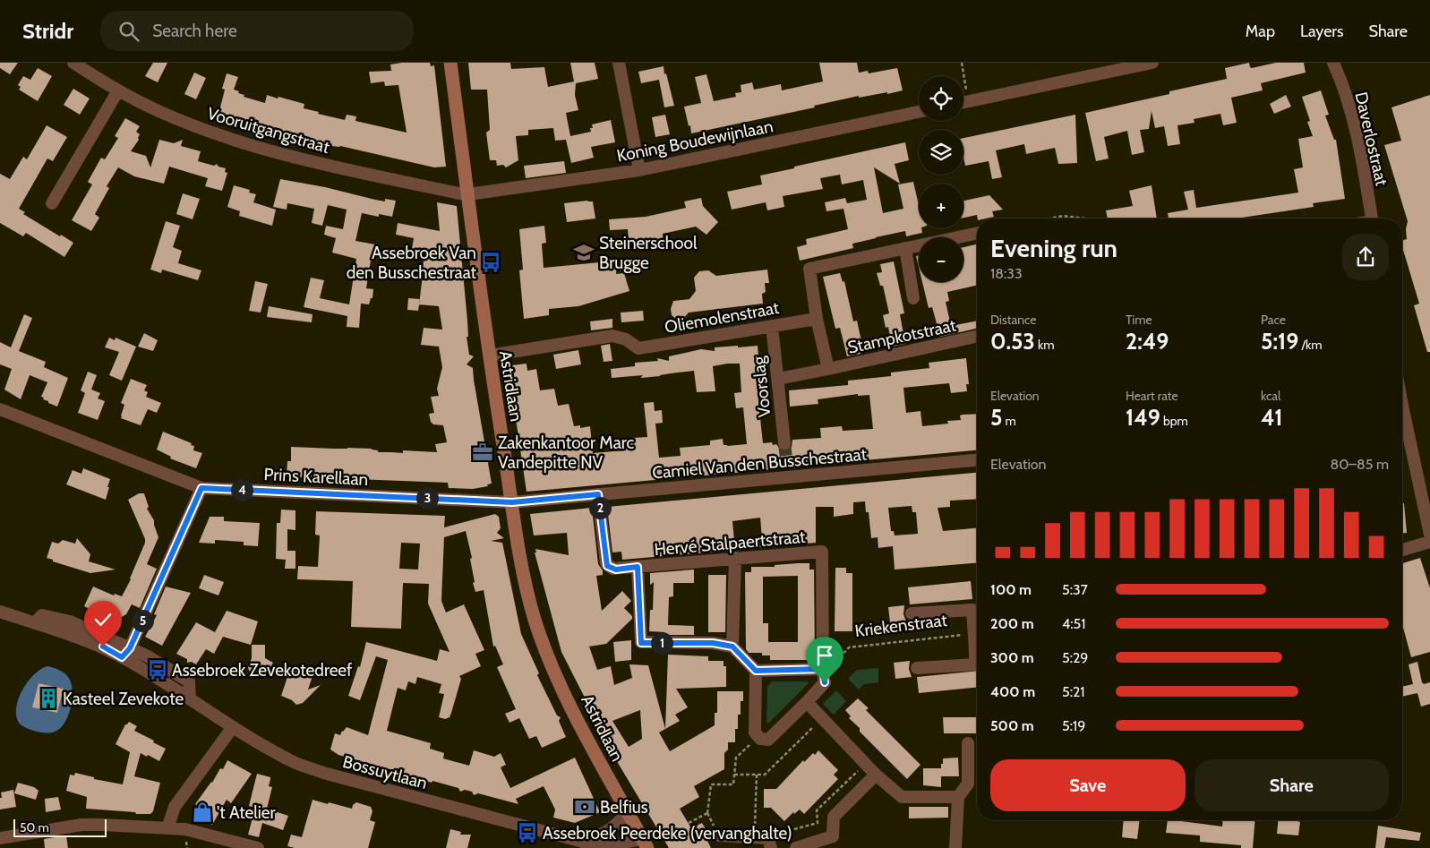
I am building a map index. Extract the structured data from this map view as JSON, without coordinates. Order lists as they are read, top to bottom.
{
  "streets": {
    "main road": ["Astridlaan"],
    "street": [
      "Vooruitgangstraat",
      "Daverlostraat",
      "Koning Boudewijnlaan",
      "Oliemolenstraat",
      "Stampkotstraat",
      "Voorslag",
      "Camiel Van den Busschestraat",
      "Prins Karellaan",
      "Hervé Stalpaertstraat",
      "Kriekenstraat",
      "Bossuytlaan"
    ]
  },
  "crossings": [
    ["Vooruitgangstraat", "Koning Boudewijnlaan"],
    ["Vooruitgangstraat", "Astridlaan"],
    ["Koning Boudewijnlaan", "Astridlaan"],
    ["Oliemolenstraat", "Astridlaan"],
    ["Oliemolenstraat", "Voorslag"],
    ["Stampkotstraat", "Voorslag"],
    ["Astridlaan", "Camiel Van den Busschestraat"],
    ["Astridlaan", "Prins Karellaan"],
    ["Astridlaan", "Bossuytlaan"],
    ["Camiel Van den Busschestraat", "Prins Karellaan"],
    ["Camiel Van den Busschestraat", "Hervé Stalpaertstraat"]
  ],
  "places": {
    "school or university": ["Steinerschool Brugge"],
    "bus stop": ["Assebroek Van den Busschestraat", "Assebroek Zevekotedreef", "Assebroek Peerdeke (vervanghalte)"],
    "office": ["Zakenkantoor Marc Vandepitte NV"],
    "building": ["Kasteel Zevekote"],
    "bank": ["Belfius"],
    "shop": ["'t Atelier"]
  },
  "scale_bar": "50 m",
  "page": {
    "header": "Stridr",
    "search": "Search here",
    "nav": ["Map", "Layers", "Share"],
    "map_buttons": ["+", "−"],
    "heading": ["Evening run", "18:33"],
    "stats": [
      ["Distance", "0.53 km"],
      ["Time", "2:49"],
      ["Pace", "5:19 /km"],
      ["Elevation", "5 m"],
      ["Heart rate", "149 bpm"],
      ["kcal", "41"]
    ],
    "chart": ["Elevation", "80–85 m"],
    "pins": [
      "4",
      "3",
      "2",
      "5",
      "1"
    ],
    "list": [
      {
        "name": "100 m",
        "note": "5:37"
      },
      {
        "name": "200 m",
        "note": "4:51"
      },
      {
        "name": "300 m",
        "note": "5:29"
      },
      {
        "name": "400 m",
        "note": "5:21"
      },
      {
        "name": "500 m",
        "note": "5:19"
      }
    ],
    "buttons": ["Save", "Share"],
    "scale": "50 m"
  }
}
